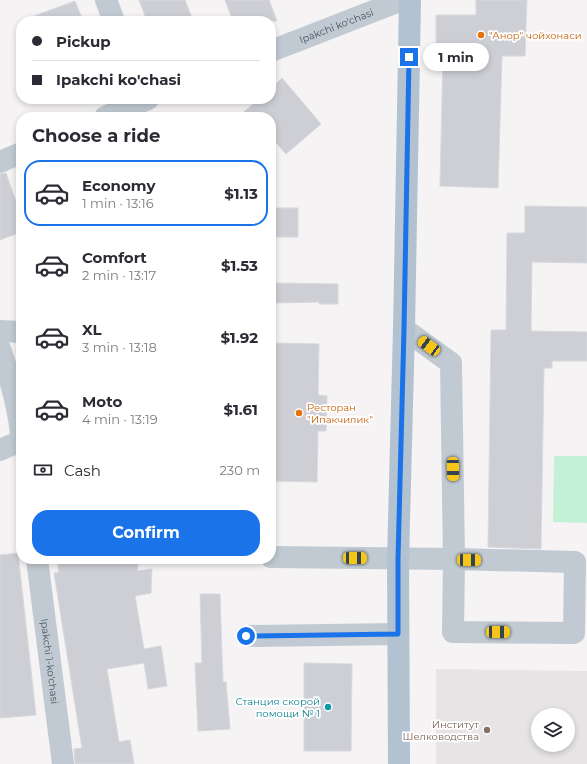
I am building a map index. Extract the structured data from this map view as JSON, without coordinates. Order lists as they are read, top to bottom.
{
  "streets": {
    "street": ["Ipakchi ko'chasi", "Ipakchi 1-ko'chasi"]
  },
  "places": [
    "\"Анор\" чойхонаси",
    "Ресторан \"Ипакчилик\"",
    "Станция скорой помощи № 1",
    "Институт Шелководства"
  ],
  "page": {
    "banner": ["Pickup", "Ipakchi ko'chasi"],
    "bubble": "1 min",
    "heading": "Choose a ride",
    "list": [
      {
        "name": "Economy",
        "note": "1 min · 13:16",
        "value": "$1.13"
      },
      {
        "name": "Comfort",
        "note": "2 min · 13:17",
        "value": "$1.53"
      },
      {
        "name": "XL",
        "note": "3 min · 13:18",
        "value": "$1.92"
      },
      {
        "name": "Moto",
        "note": "4 min · 13:19",
        "value": "$1.61"
      }
    ],
    "pay": ["Cash", "230 m"],
    "buttons": "Confirm"
  }
}
